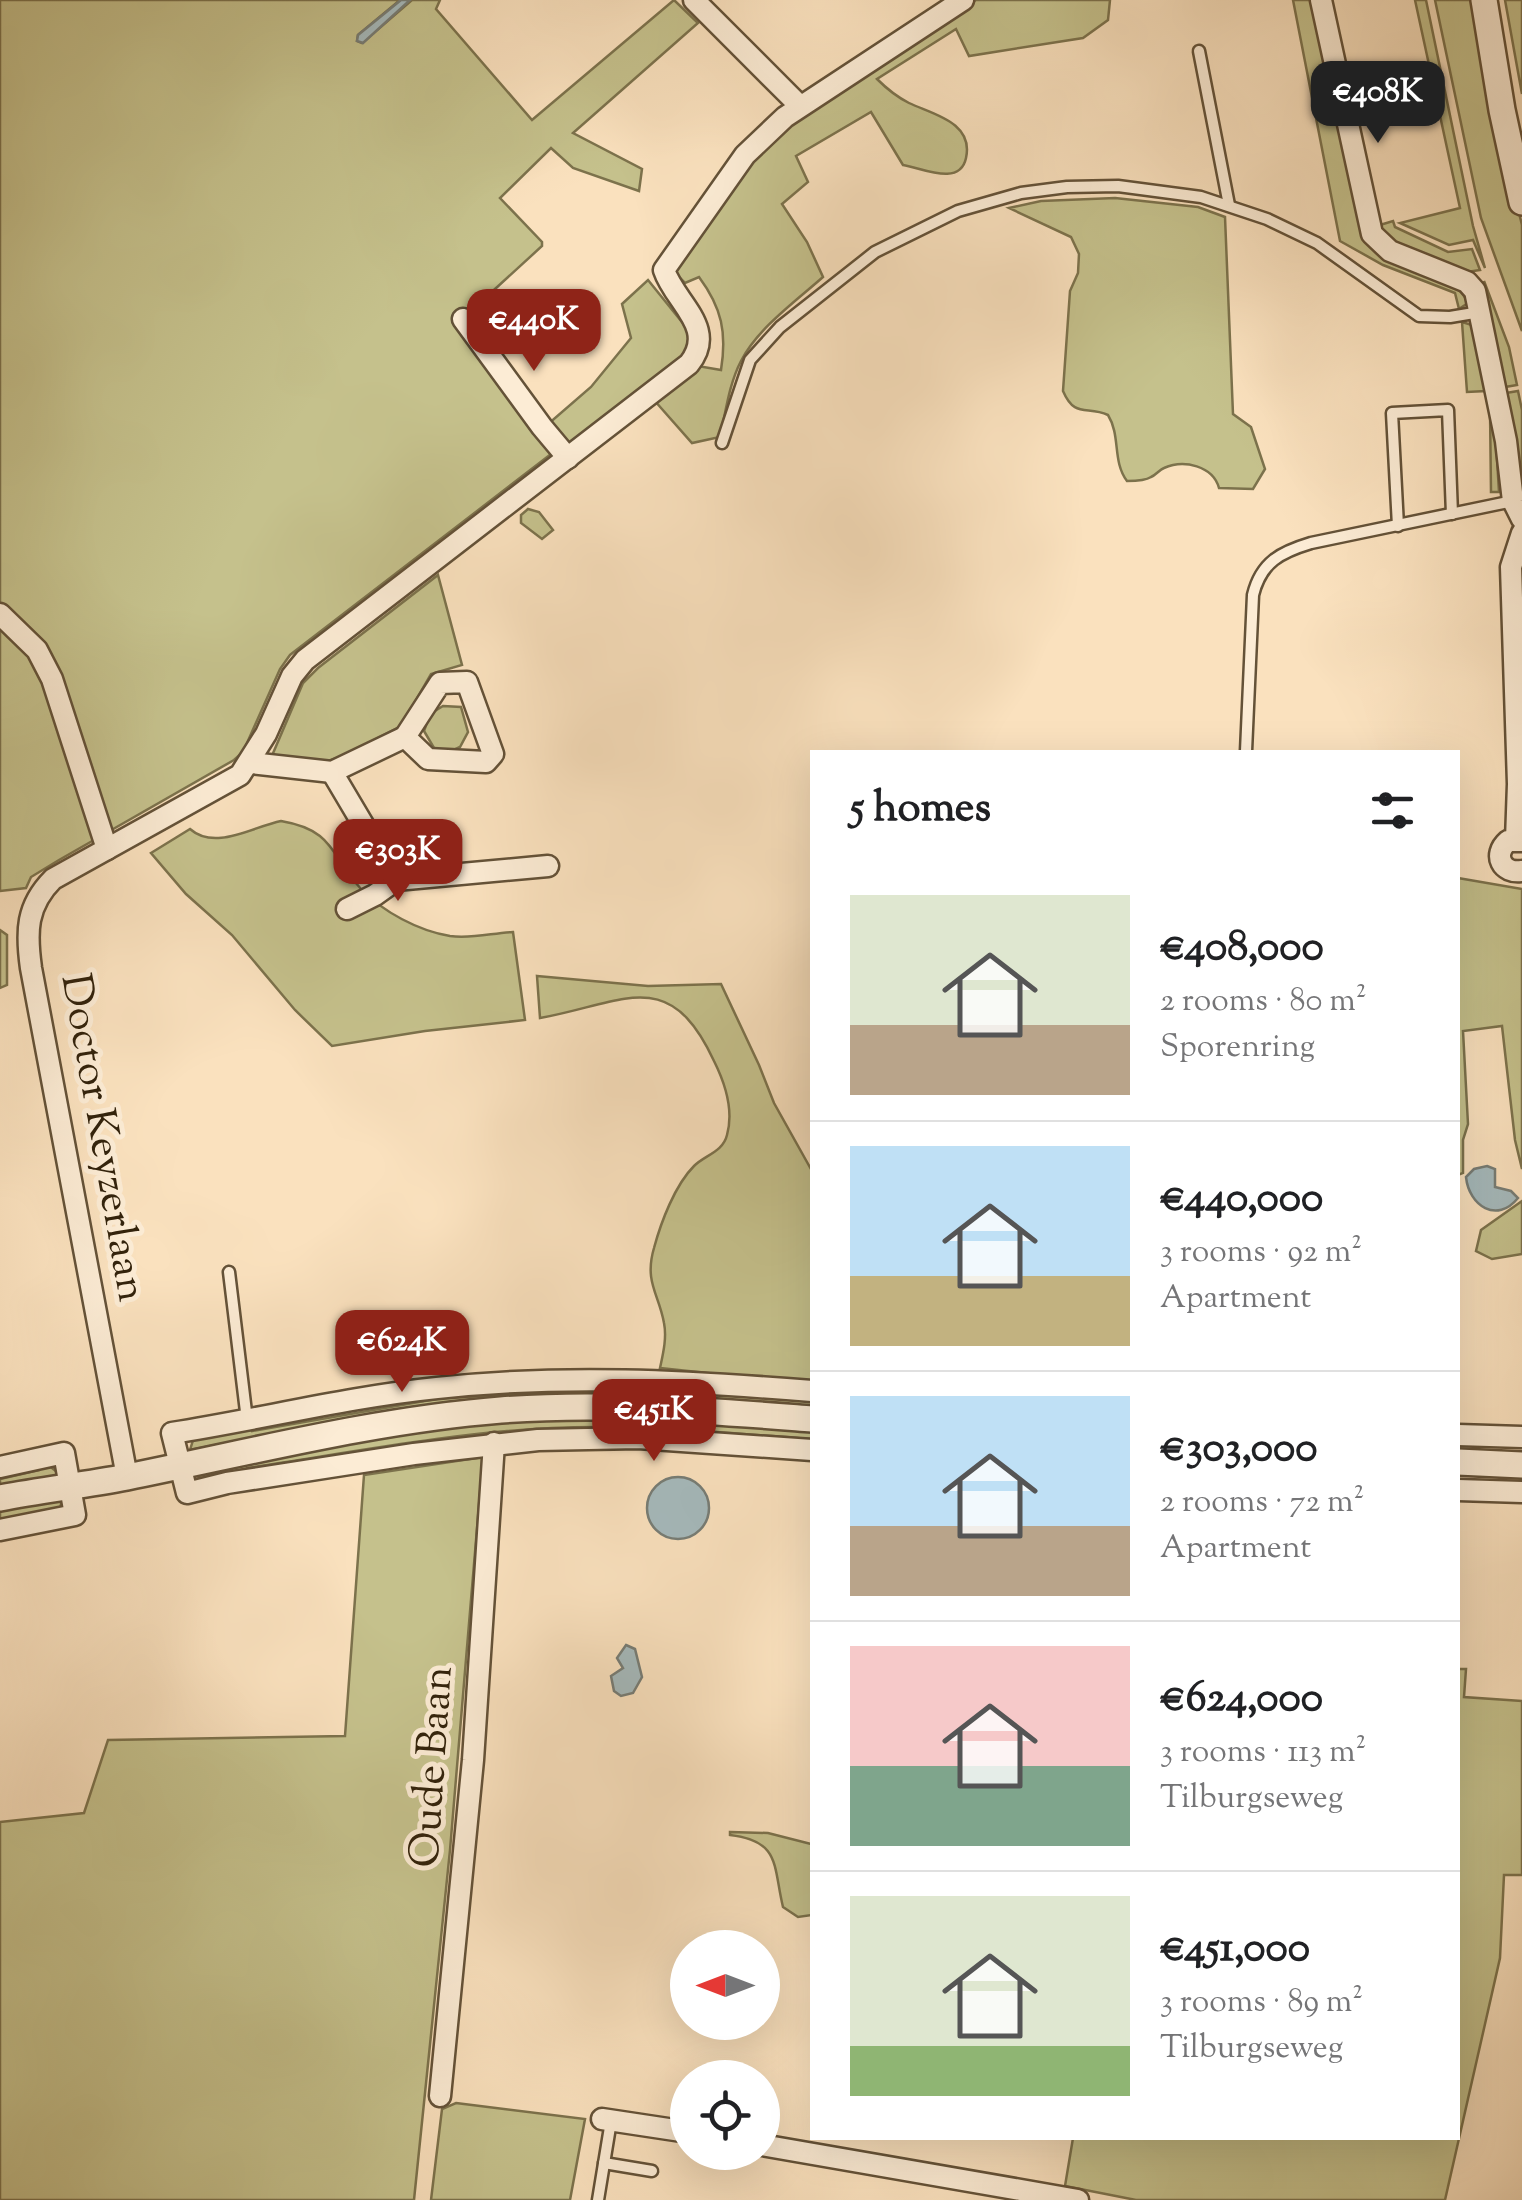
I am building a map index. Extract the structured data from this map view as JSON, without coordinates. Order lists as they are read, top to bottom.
{
  "streets": {
    "street": ["Doctor Keyzerlaan", "Oude Baan"]
  },
  "north": "left",
  "page": {
    "price": [
      "€408K",
      "€440K",
      "€303K",
      "€624K",
      "€451K"
    ],
    "heading": "5 homes",
    "list": [
      {
        "name": "€408,000",
        "note": "2 rooms · 80 m² · Sporenring"
      },
      {
        "name": "€440,000",
        "note": "3 rooms · 92 m² · Apartment"
      },
      {
        "name": "€303,000",
        "note": "2 rooms · 72 m² · Apartment"
      },
      {
        "name": "€624,000",
        "note": "3 rooms · 113 m² · Tilburgseweg"
      },
      {
        "name": "€451,000",
        "note": "3 rooms · 89 m² · Tilburgseweg"
      }
    ]
  }
}
